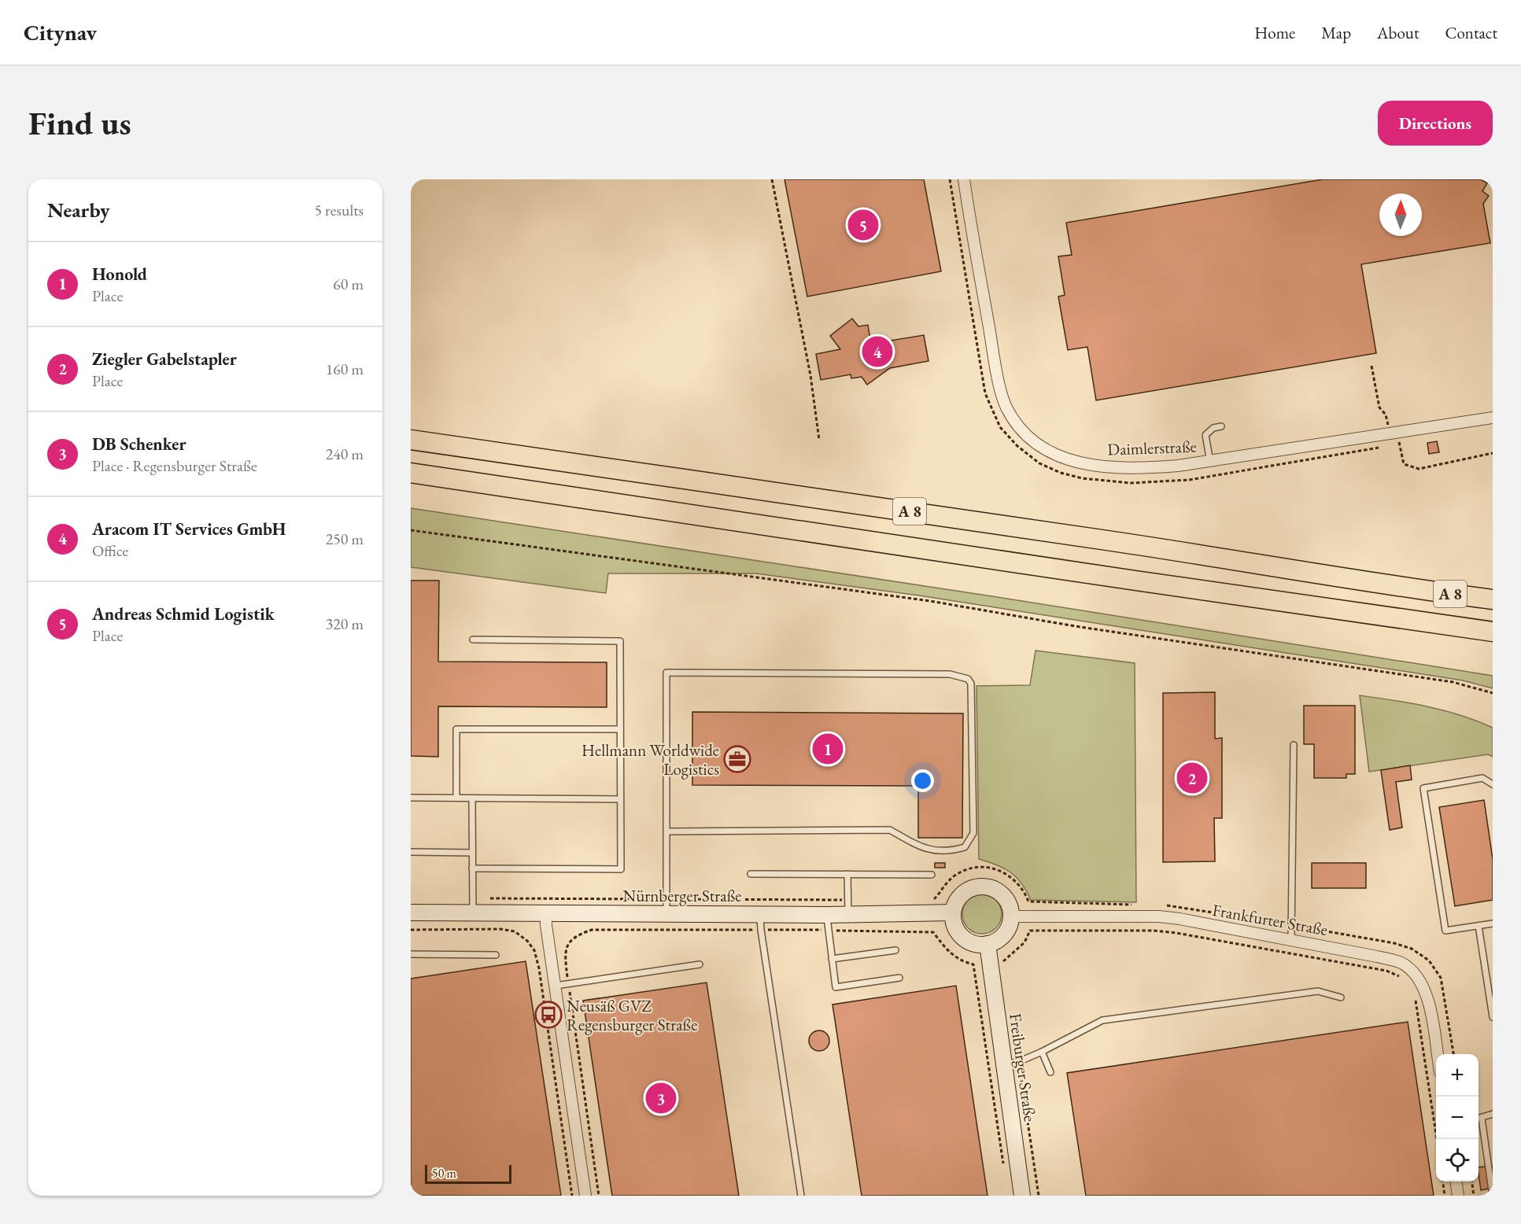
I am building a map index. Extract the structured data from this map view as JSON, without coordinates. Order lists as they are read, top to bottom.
{
  "streets": {
    "highway": ["A 8"],
    "street": [
      "Daimlerstraße",
      "Nürnberger Straße",
      "Frankfurter Straße",
      "Freiburger Straße"
    ]
  },
  "crossings": [
    ["Nürnberger Straße", "Frankfurter Straße"],
    ["Nürnberger Straße", "Freiburger Straße"],
    ["Frankfurter Straße", "Freiburger Straße"]
  ],
  "places": {
    "office": ["Hellmann Worldwide Logistics"],
    "bus stop": ["Neusäß GVZ Regensburger Straße"]
  },
  "scale_bar": "50 m",
  "north": "top",
  "page": {
    "header": "Citynav",
    "nav": [
      "Home",
      "Map",
      "About",
      "Contact"
    ],
    "buttons": "Directions",
    "title": "Find us",
    "heading": ["Nearby", "5 results"],
    "pins": [
      "5",
      "4",
      "1",
      "2",
      "3"
    ],
    "list": [
      {
        "mark": "1",
        "name": "Honold",
        "note": "Place",
        "value": "60 m"
      },
      {
        "mark": "2",
        "name": "Ziegler Gabelstapler",
        "note": "Place",
        "value": "160 m"
      },
      {
        "mark": "3",
        "name": "DB Schenker",
        "note": "Place · Regensburger Straße",
        "value": "240 m"
      },
      {
        "mark": "4",
        "name": "Aracom IT Services GmbH",
        "note": "Office",
        "value": "250 m"
      },
      {
        "mark": "5",
        "name": "Andreas Schmid Logistik",
        "note": "Place",
        "value": "320 m"
      }
    ],
    "map_buttons": ["+", "−"],
    "scale": "50 m"
  }
}
